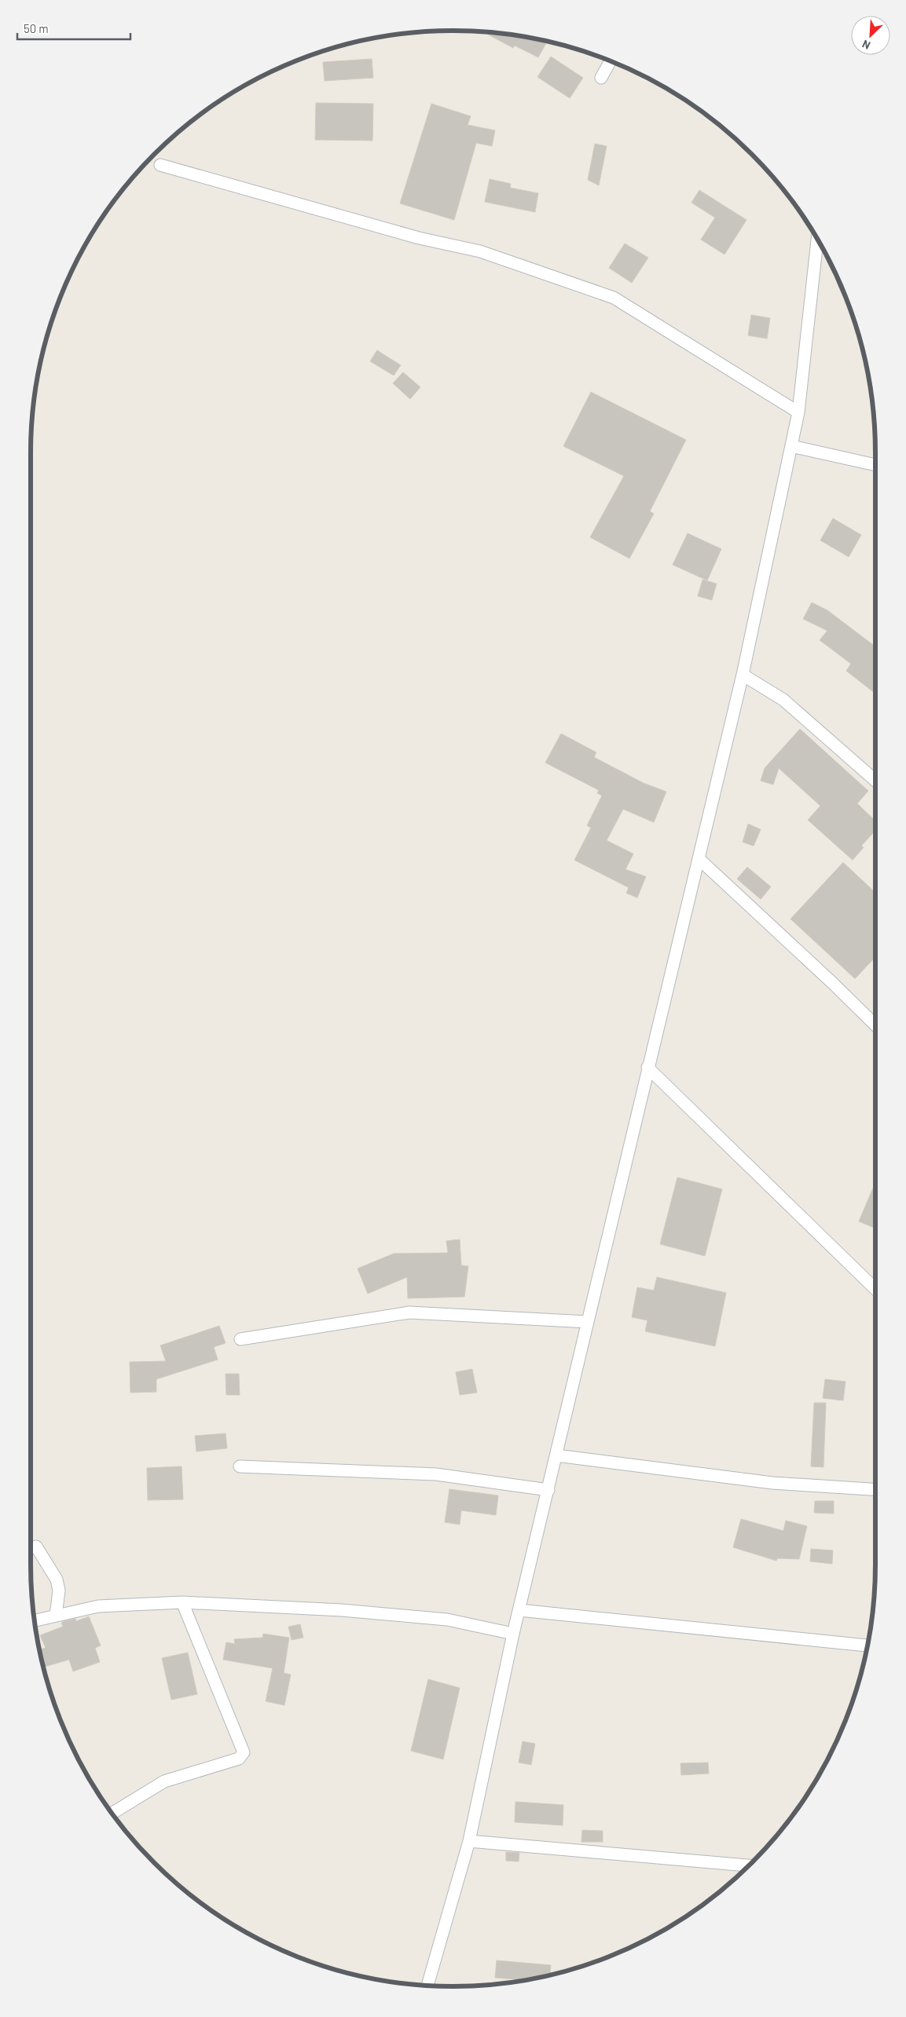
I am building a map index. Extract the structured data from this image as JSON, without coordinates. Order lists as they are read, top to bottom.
{
  "scale_bar": "50 m",
  "north": "bottom left"
}
